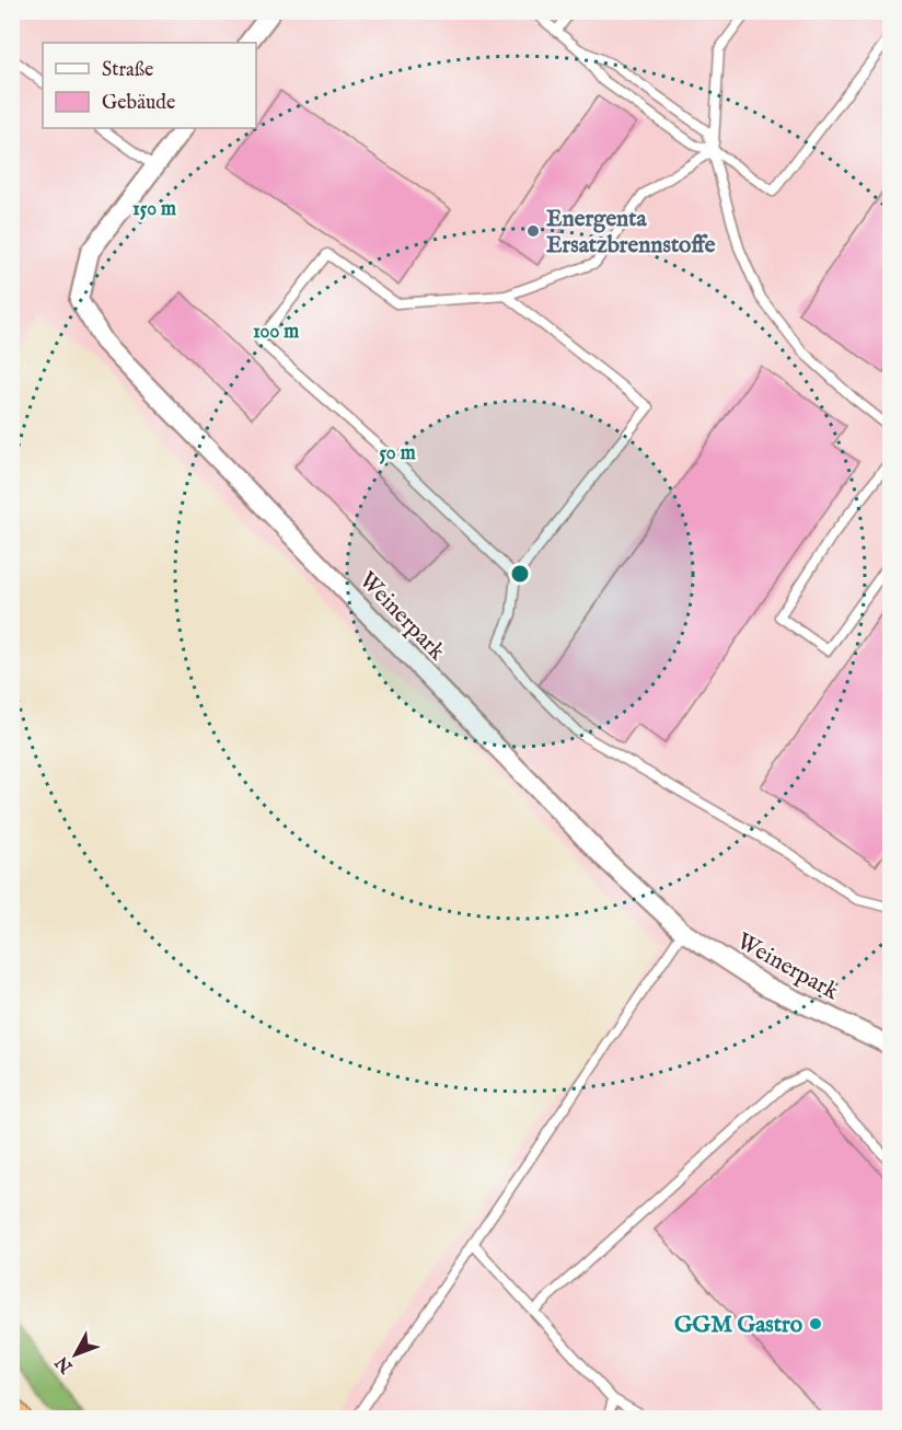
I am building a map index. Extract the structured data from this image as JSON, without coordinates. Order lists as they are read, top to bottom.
{
  "streets": {
    "street": ["Weinerpark"]
  },
  "places": ["Energenta Ersatzbrennstoffe", "GGM Gastro"],
  "legend": ["Straße", "Gebäude"],
  "north": "bottom left",
  "rings": ["150 m", "100 m", "50 m"]
}
